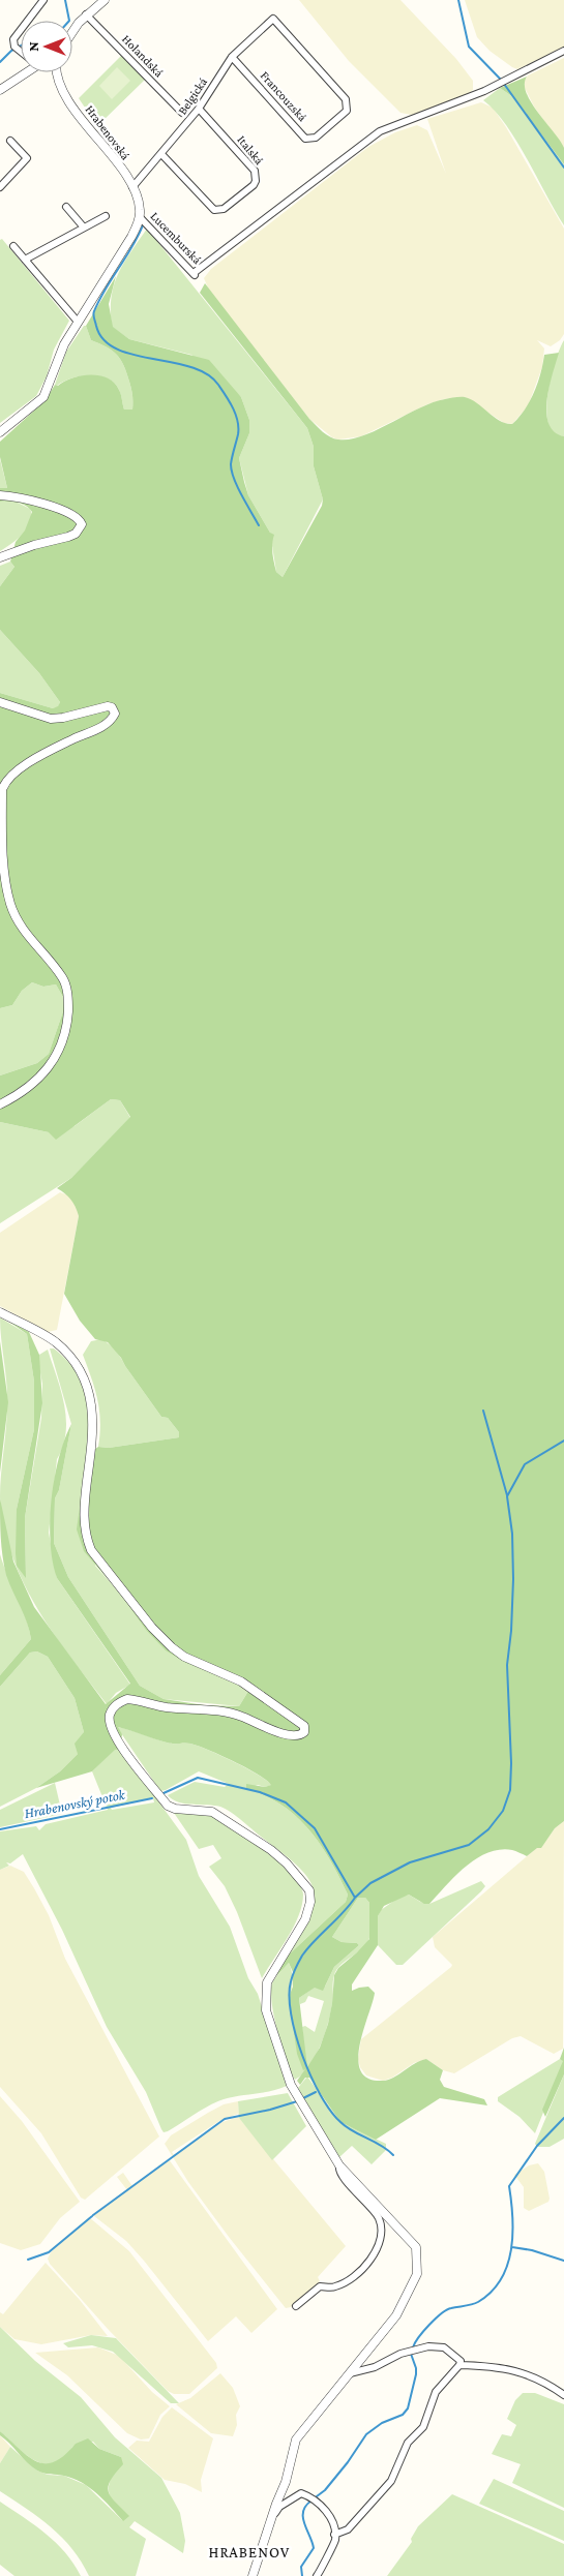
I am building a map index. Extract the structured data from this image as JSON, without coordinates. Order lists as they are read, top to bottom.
{
  "streets": {
    "street": [
      "Holandská",
      "Belgická",
      "Francouzská",
      "Hrabenovská",
      "Italská",
      "Lucemburská"
    ]
  },
  "crossings": [
    ["Belgická", "Francouzská"],
    ["Belgická", "Hrabenovská"],
    ["Belgická", "Italská"],
    ["Hrabenovská", "Lucemburská"]
  ],
  "districts": ["HRABENOV"],
  "water": ["Hrabenovský potok"],
  "north": "left"
}
